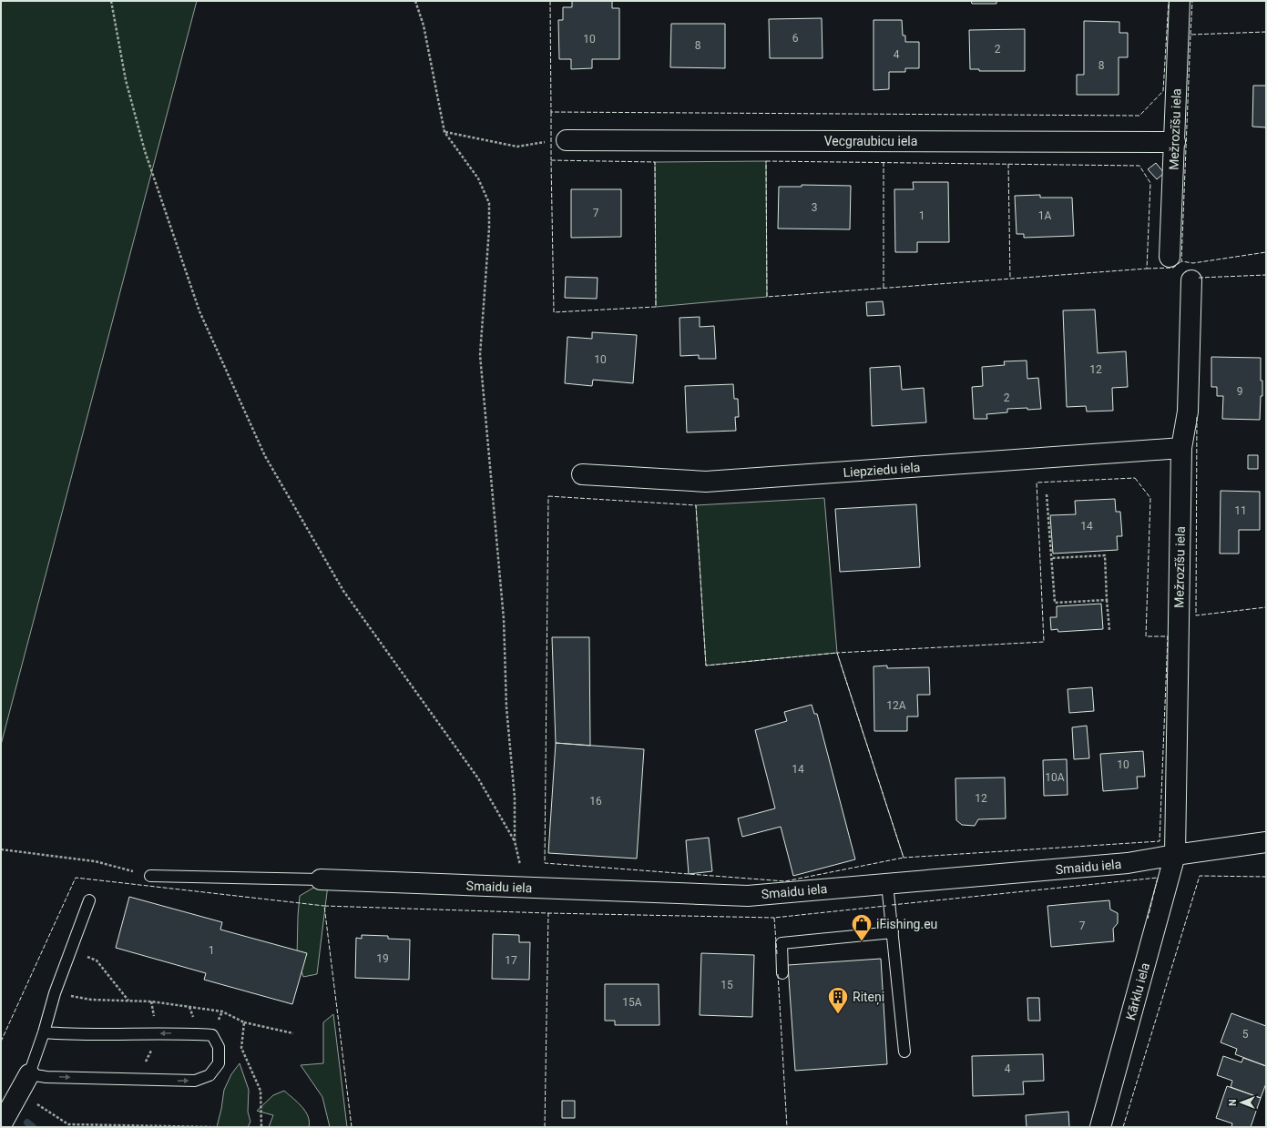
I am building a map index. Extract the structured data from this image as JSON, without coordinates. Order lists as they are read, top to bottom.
{
  "streets": {
    "street": [
      "Mežrozīšu iela",
      "Vecgraubicu iela",
      "Liepziedu iela",
      "Smaidu iela",
      "Kārklu iela"
    ]
  },
  "crossings": [
    ["Mežrozīšu iela", "Vecgraubicu iela"],
    ["Mežrozīšu iela", "Liepziedu iela"],
    ["Mežrozīšu iela", "Smaidu iela"],
    ["Mežrozīšu iela", "Kārklu iela"],
    ["Smaidu iela", "Kārklu iela"]
  ],
  "places": {
    "shop": ["iFishing.eu"],
    "building": ["Riteņi"]
  },
  "house_numbers": [
    "6",
    "10",
    "8",
    "2",
    "4",
    "8",
    "3",
    "7",
    "1",
    "1A",
    "10",
    "12",
    "9",
    "2",
    "11",
    "14",
    "12A",
    "10",
    "14",
    "10A",
    "12",
    "16",
    "7",
    "1",
    "19",
    "17",
    "15",
    "15A",
    "5",
    "4"
  ],
  "north": "left"
}
